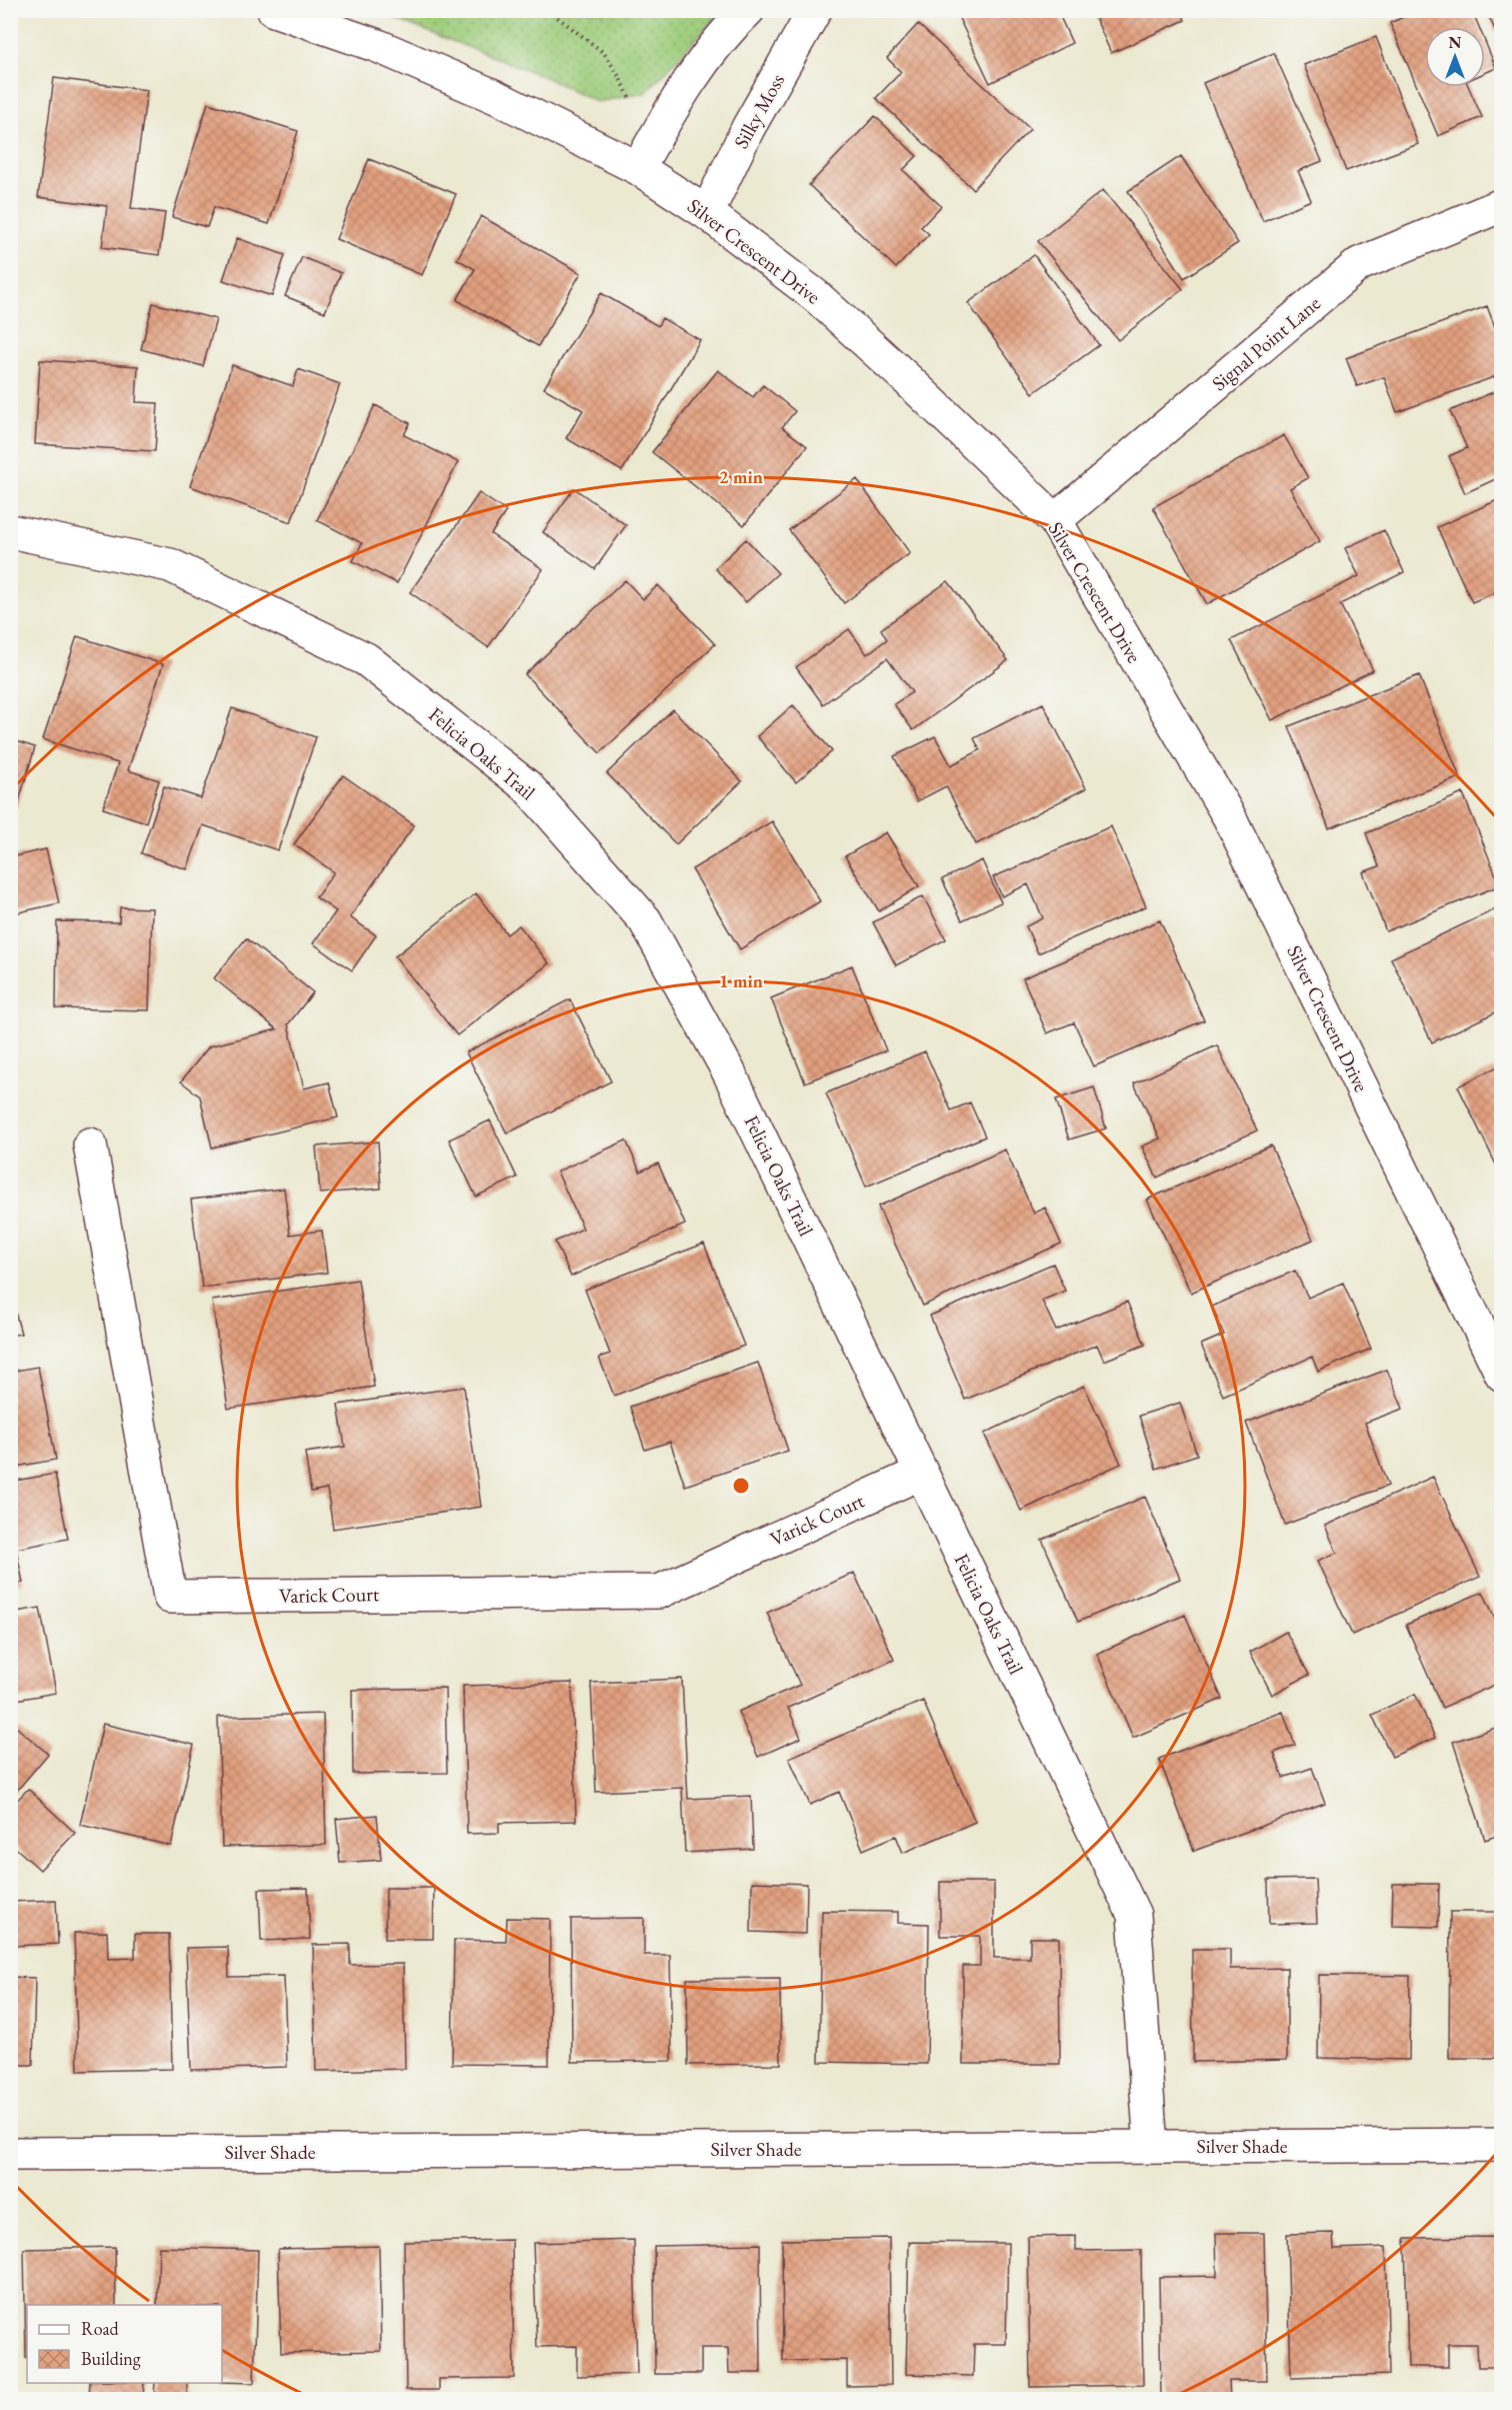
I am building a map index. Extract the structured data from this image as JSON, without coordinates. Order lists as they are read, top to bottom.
{
  "streets": {
    "street": [
      "Silky Moss",
      "Silver Crescent Drive",
      "Signal Point Lane",
      "Felicia Oaks Trail",
      "Varick Court",
      "Silver Shade"
    ]
  },
  "crossings": [
    ["Silky Moss", "Silver Crescent Drive"],
    ["Silver Crescent Drive", "Signal Point Lane"],
    ["Felicia Oaks Trail", "Varick Court"],
    ["Felicia Oaks Trail", "Silver Shade"]
  ],
  "legend": ["Road", "Building"],
  "north": "top",
  "rings": ["2 min", "1 min"]
}
